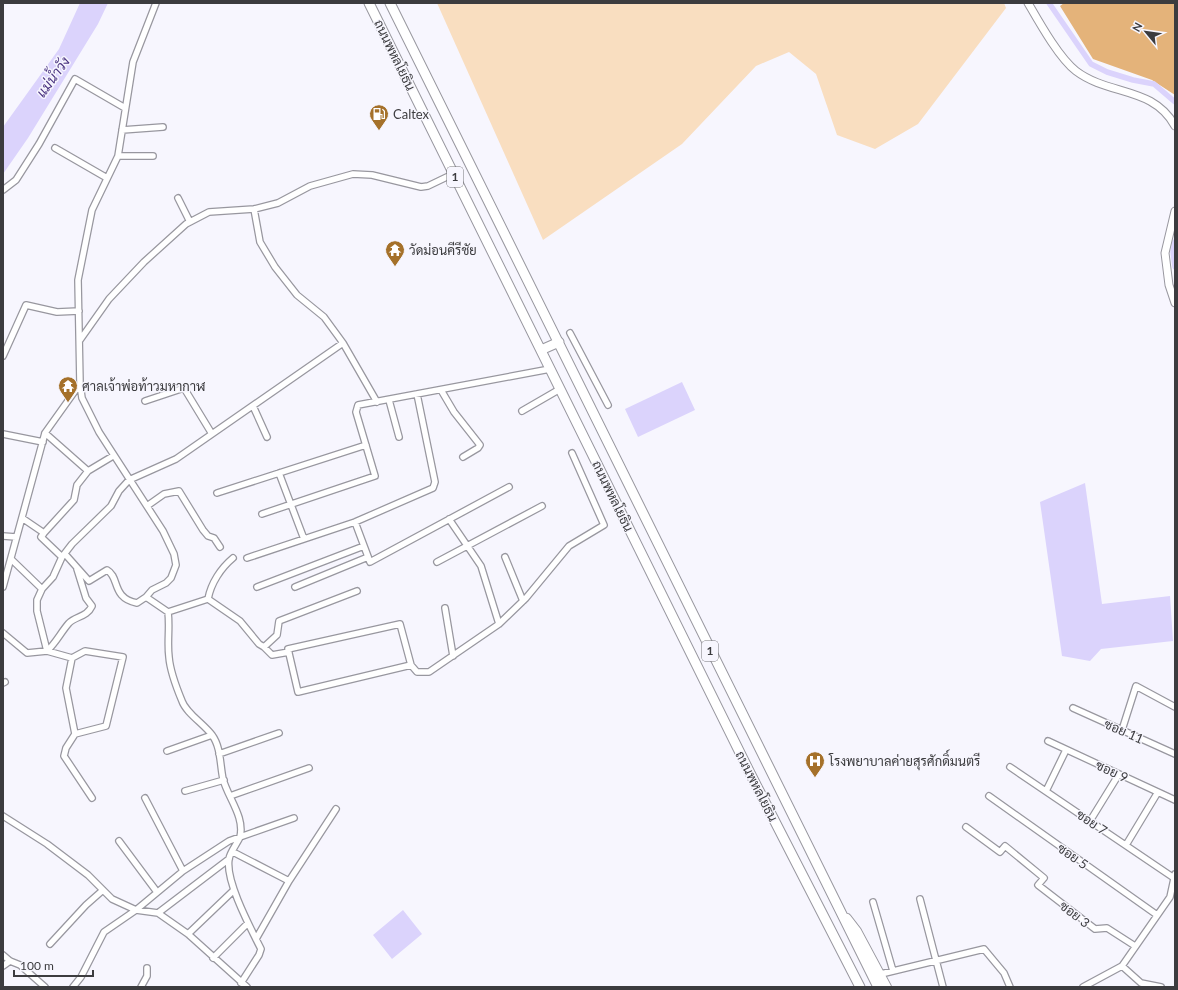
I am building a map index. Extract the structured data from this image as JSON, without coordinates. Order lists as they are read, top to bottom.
{
  "streets": {
    "highway": ["ถนนพหลโยธิน", "1"],
    "street": [
      "ซอย 11",
      "ซอย 9",
      "ซอย 7",
      "ซอย 5",
      "ซอย 3"
    ]
  },
  "crossings": [
    ["ถนนพหลโยธิน", "1"]
  ],
  "water": ["แม่น้ำวัง"],
  "places": {
    "fuel station": ["Caltex"],
    "temple": ["วัดม่อนคีรีชัย", "ศาลเจ้าพ่อท้าวมหากาฬ"],
    "hospital": ["โรงพยาบาลค่ายสุรศักดิ์มนตรี"]
  },
  "scale_bar": "100 m",
  "north": "top left"
}
